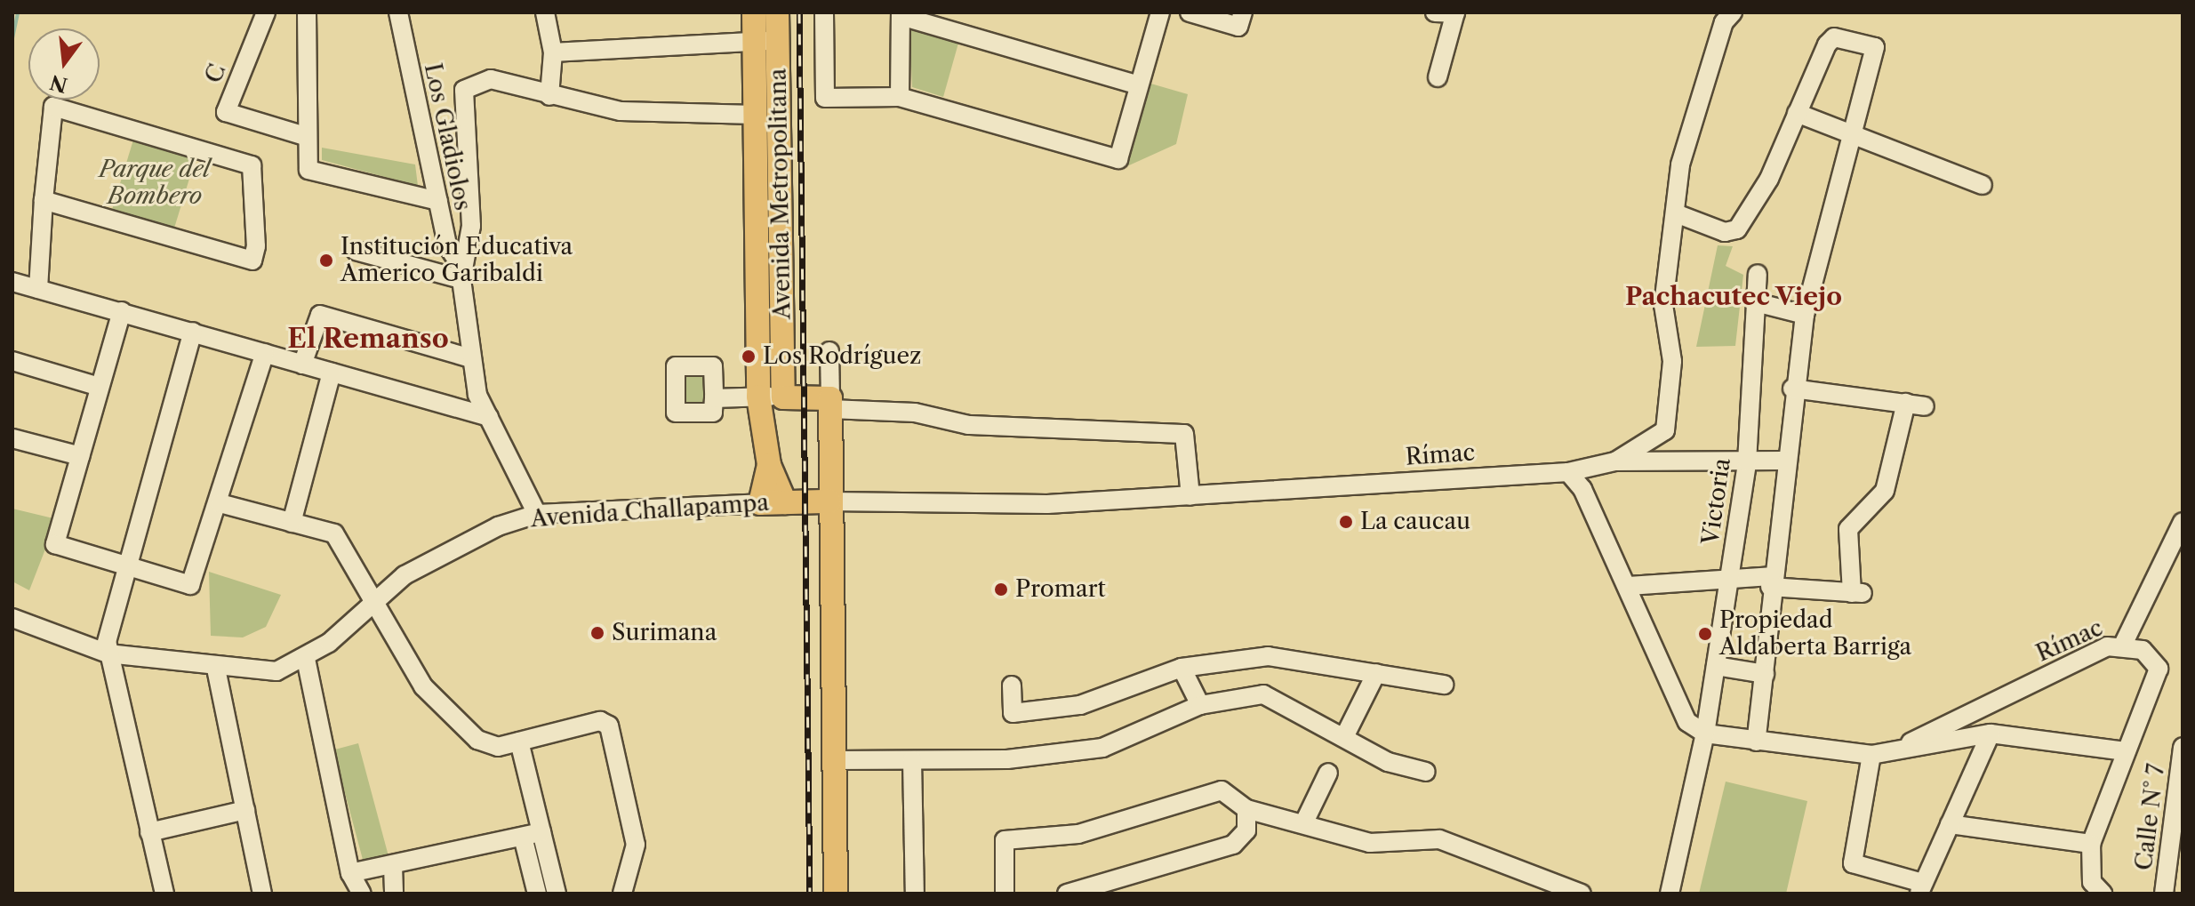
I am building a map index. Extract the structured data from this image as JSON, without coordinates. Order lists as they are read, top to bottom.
{
  "streets": {
    "main road": ["Avenida Metropolitana", "Avenida Challapampa"],
    "street": [
      "C",
      "Los Gladiolos",
      "Rímac",
      "Victoria",
      "Calle N° 7"
    ]
  },
  "crossings": [
    ["Avenida Metropolitana", "Avenida Challapampa"],
    ["Rímac", "Victoria"],
    ["Rímac", "Avenida Challapampa"]
  ],
  "districts": ["Pachacutec Viejo", "El Remanso"],
  "parks": ["Parque del Bombero"],
  "places": [
    "Institución Educativa Americo Garibaldi",
    "Los Rodríguez",
    "La caucau",
    "Promart",
    "Surimana",
    "Propiedad Aldaberta Barriga"
  ],
  "north": "bottom"
}
